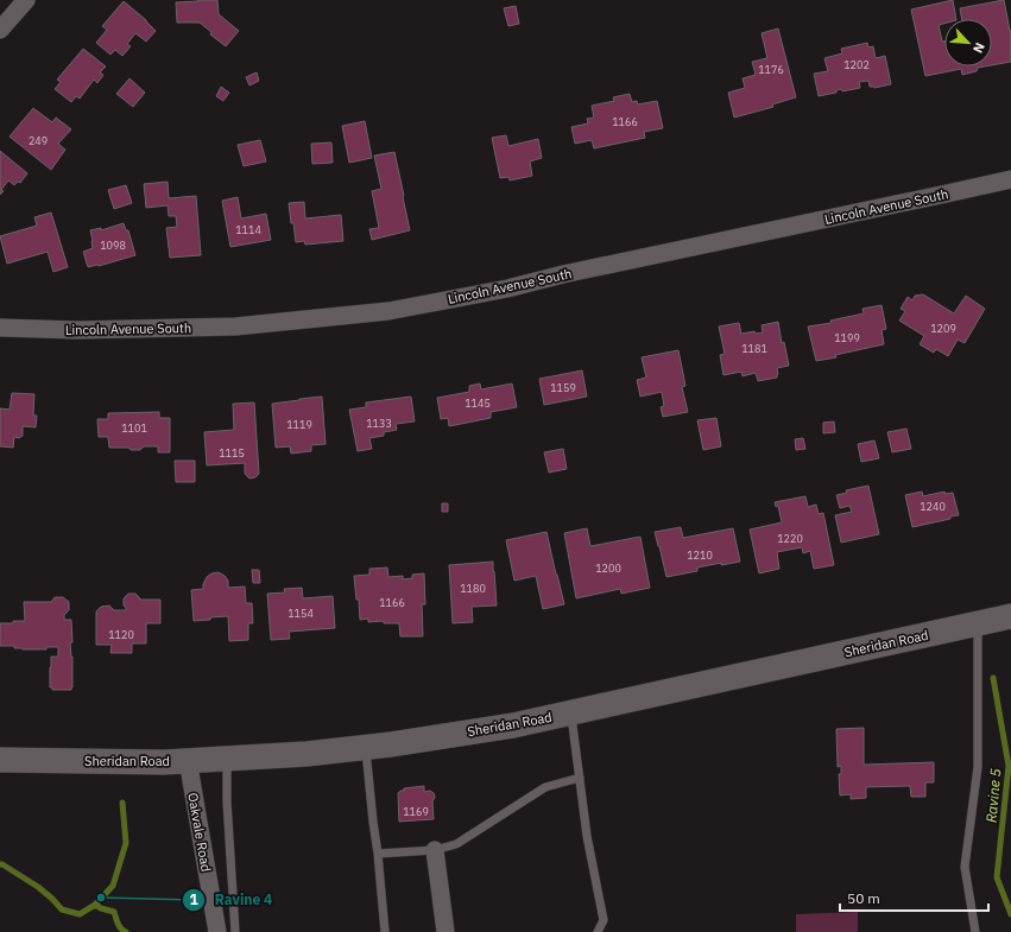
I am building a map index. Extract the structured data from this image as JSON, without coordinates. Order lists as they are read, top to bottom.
{
  "streets": {
    "street": ["Lincoln Avenue South", "Sheridan Road", "Oakvale Road"]
  },
  "crossings": [
    ["Sheridan Road", "Oakvale Road"]
  ],
  "water": ["Ravine 5"],
  "places": ["Ravine 4"],
  "house_numbers": [
    "1202",
    "1176",
    "1166",
    "249",
    "1114",
    "1098",
    "1209",
    "1199",
    "1181",
    "1159",
    "1145",
    "1133",
    "1119",
    "1101",
    "1115",
    "1240",
    "1220",
    "1210",
    "1200",
    "1180",
    "1166",
    "1154",
    "1120",
    "1169"
  ],
  "scale_bar": "50 m",
  "north": "bottom right"
}
